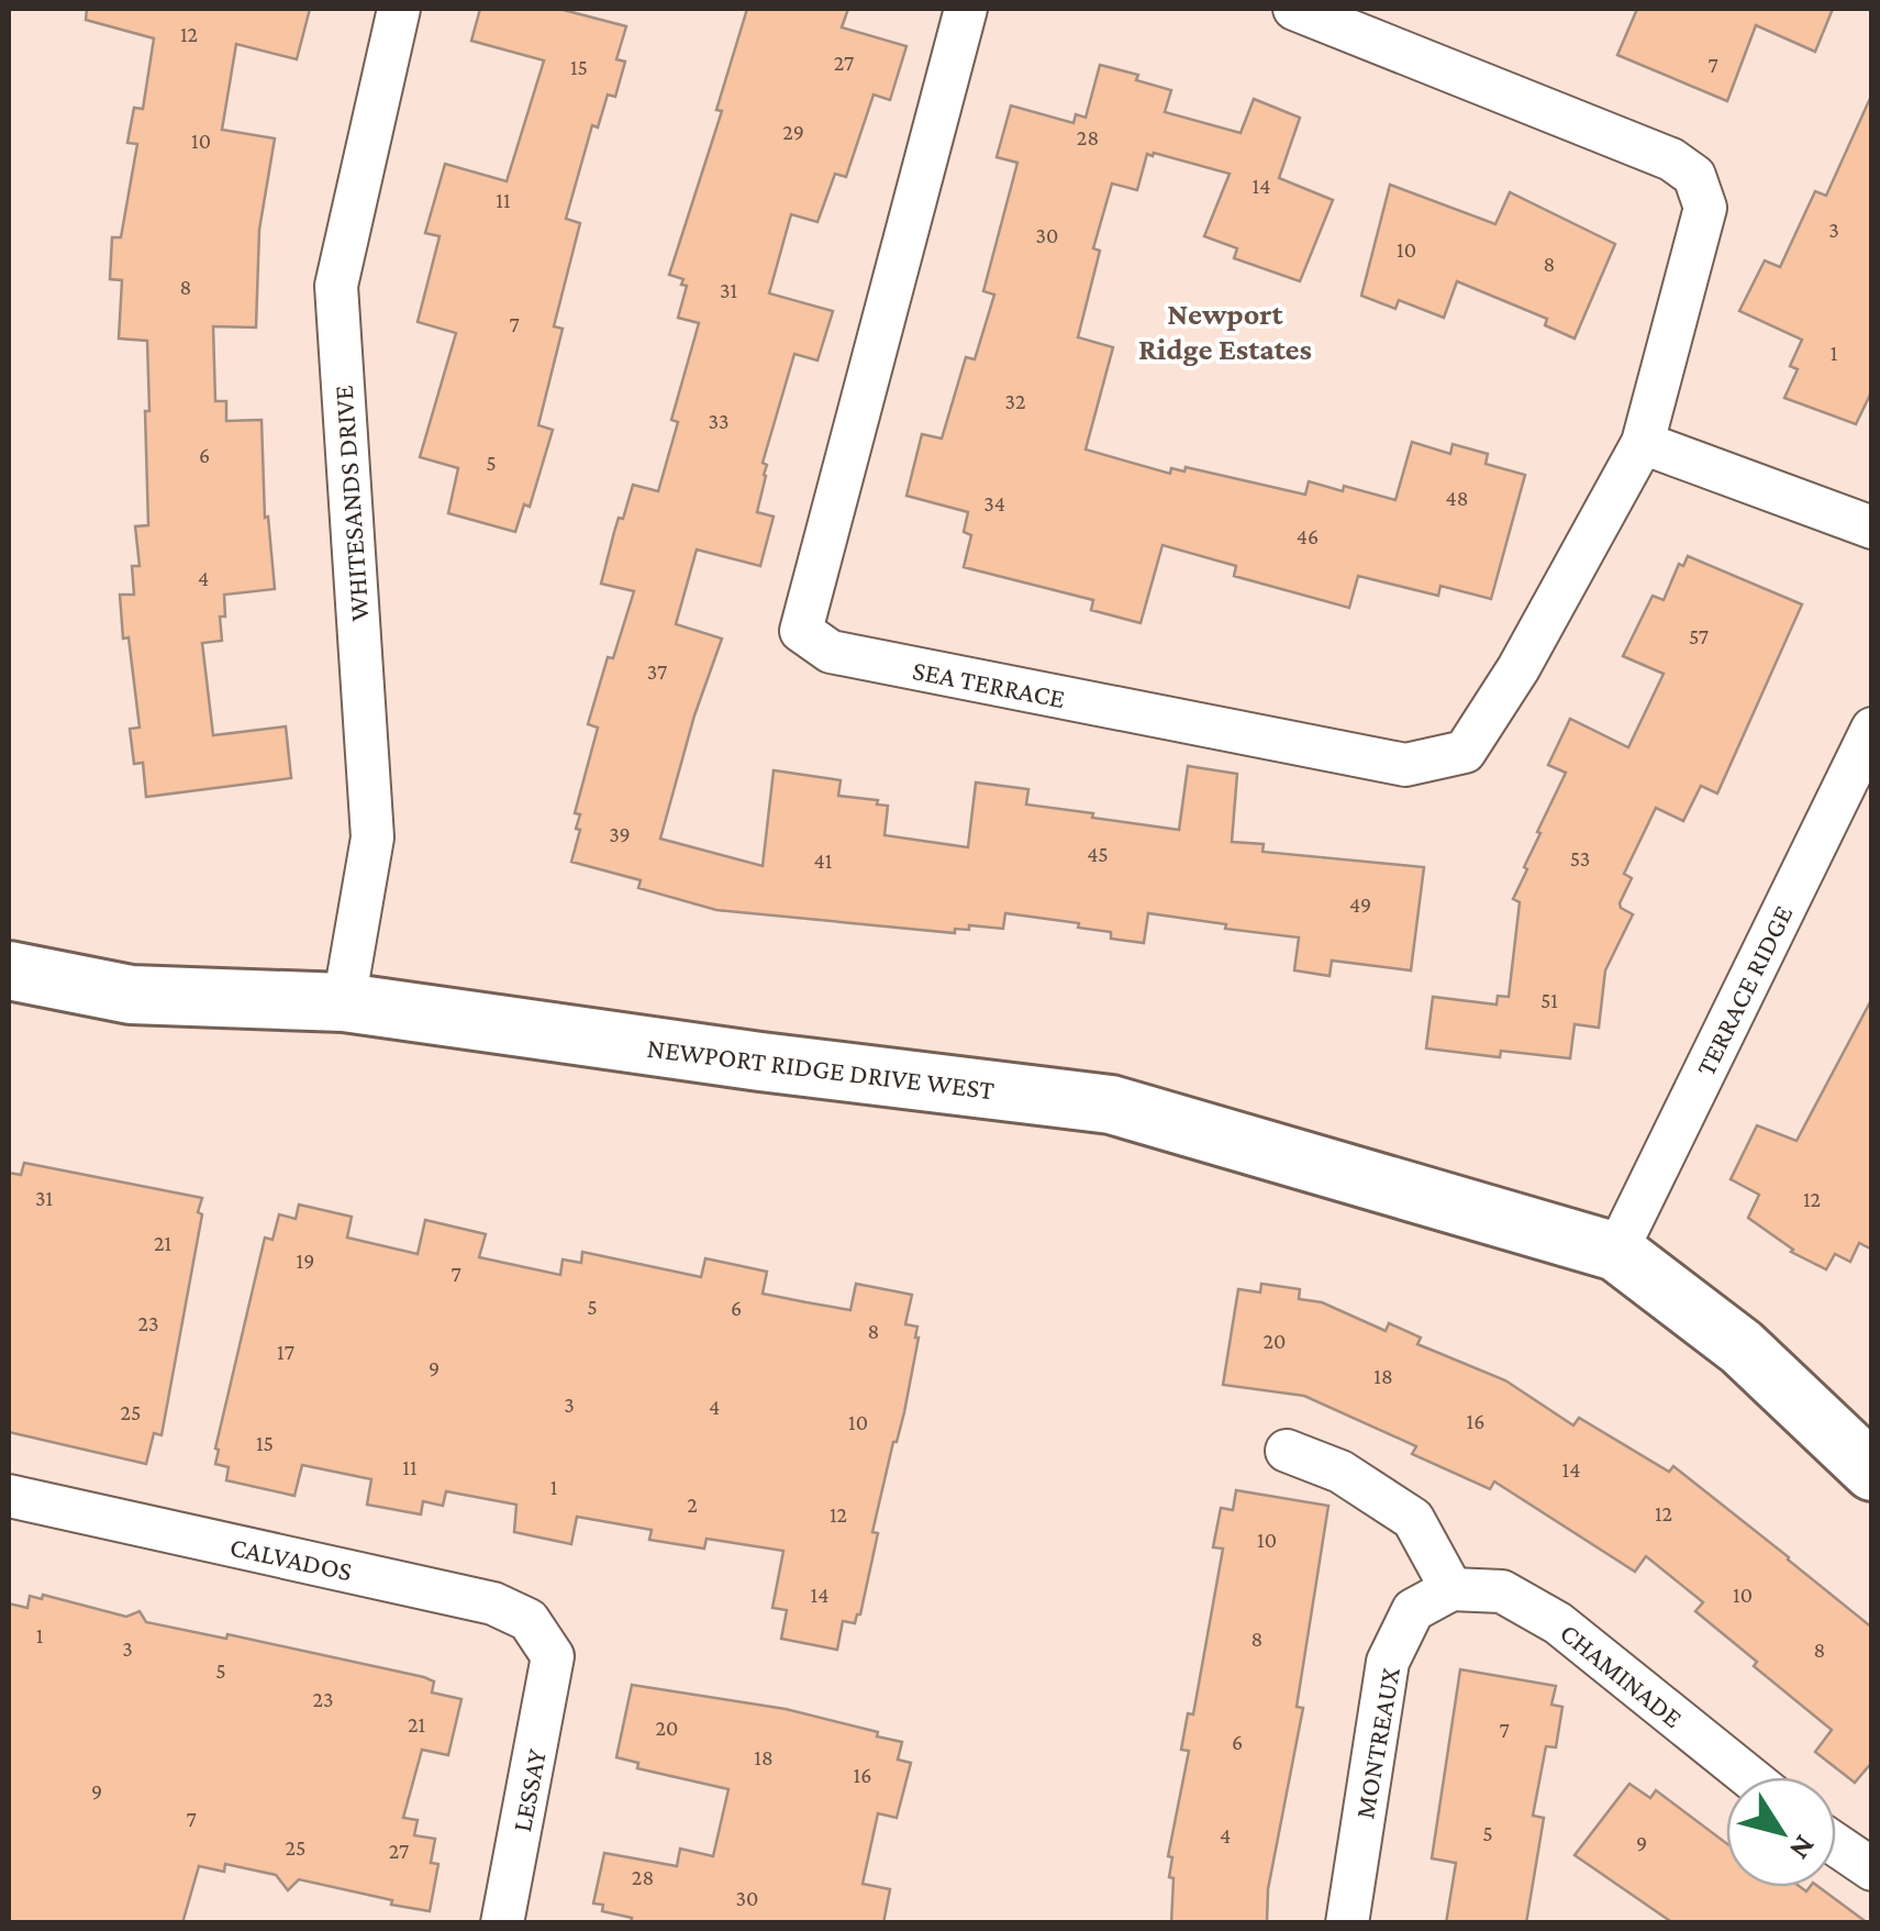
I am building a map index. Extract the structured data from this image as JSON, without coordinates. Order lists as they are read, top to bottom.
{
  "streets": {
    "street": [
      "WHITESANDS DRIVE",
      "SEA TERRACE",
      "TERRACE RIDGE",
      "NEWPORT RIDGE DRIVE WEST",
      "CALVADOS",
      "CHAMINADE",
      "MONTREAUX",
      "LESSAY"
    ]
  },
  "crossings": [
    ["WHITESANDS DRIVE", "NEWPORT RIDGE DRIVE WEST"],
    ["TERRACE RIDGE", "NEWPORT RIDGE DRIVE WEST"],
    ["CALVADOS", "LESSAY"],
    ["CHAMINADE", "MONTREAUX"]
  ],
  "districts": ["Newport Ridge Estates"],
  "house_numbers": [
    "12",
    "27",
    "7",
    "15",
    "29",
    "28",
    "10",
    "14",
    "11",
    "3",
    "30",
    "10",
    "8",
    "8",
    "31",
    "7",
    "1",
    "32",
    "33",
    "6",
    "5",
    "48",
    "34",
    "46",
    "4",
    "57",
    "37",
    "39",
    "45",
    "53",
    "41",
    "49",
    "51",
    "31",
    "12",
    "21",
    "19",
    "7",
    "5",
    "6",
    "23",
    "8",
    "20",
    "17",
    "9",
    "18",
    "3",
    "4",
    "25",
    "16",
    "10",
    "15",
    "11",
    "14",
    "1",
    "2",
    "12",
    "12",
    "10",
    "14",
    "10",
    "1",
    "8",
    "3",
    "8",
    "5",
    "23",
    "21",
    "20",
    "7",
    "6",
    "18",
    "16",
    "9",
    "7",
    "5",
    "4",
    "9",
    "25",
    "27",
    "28",
    "30"
  ],
  "north": "bottom right"
}
